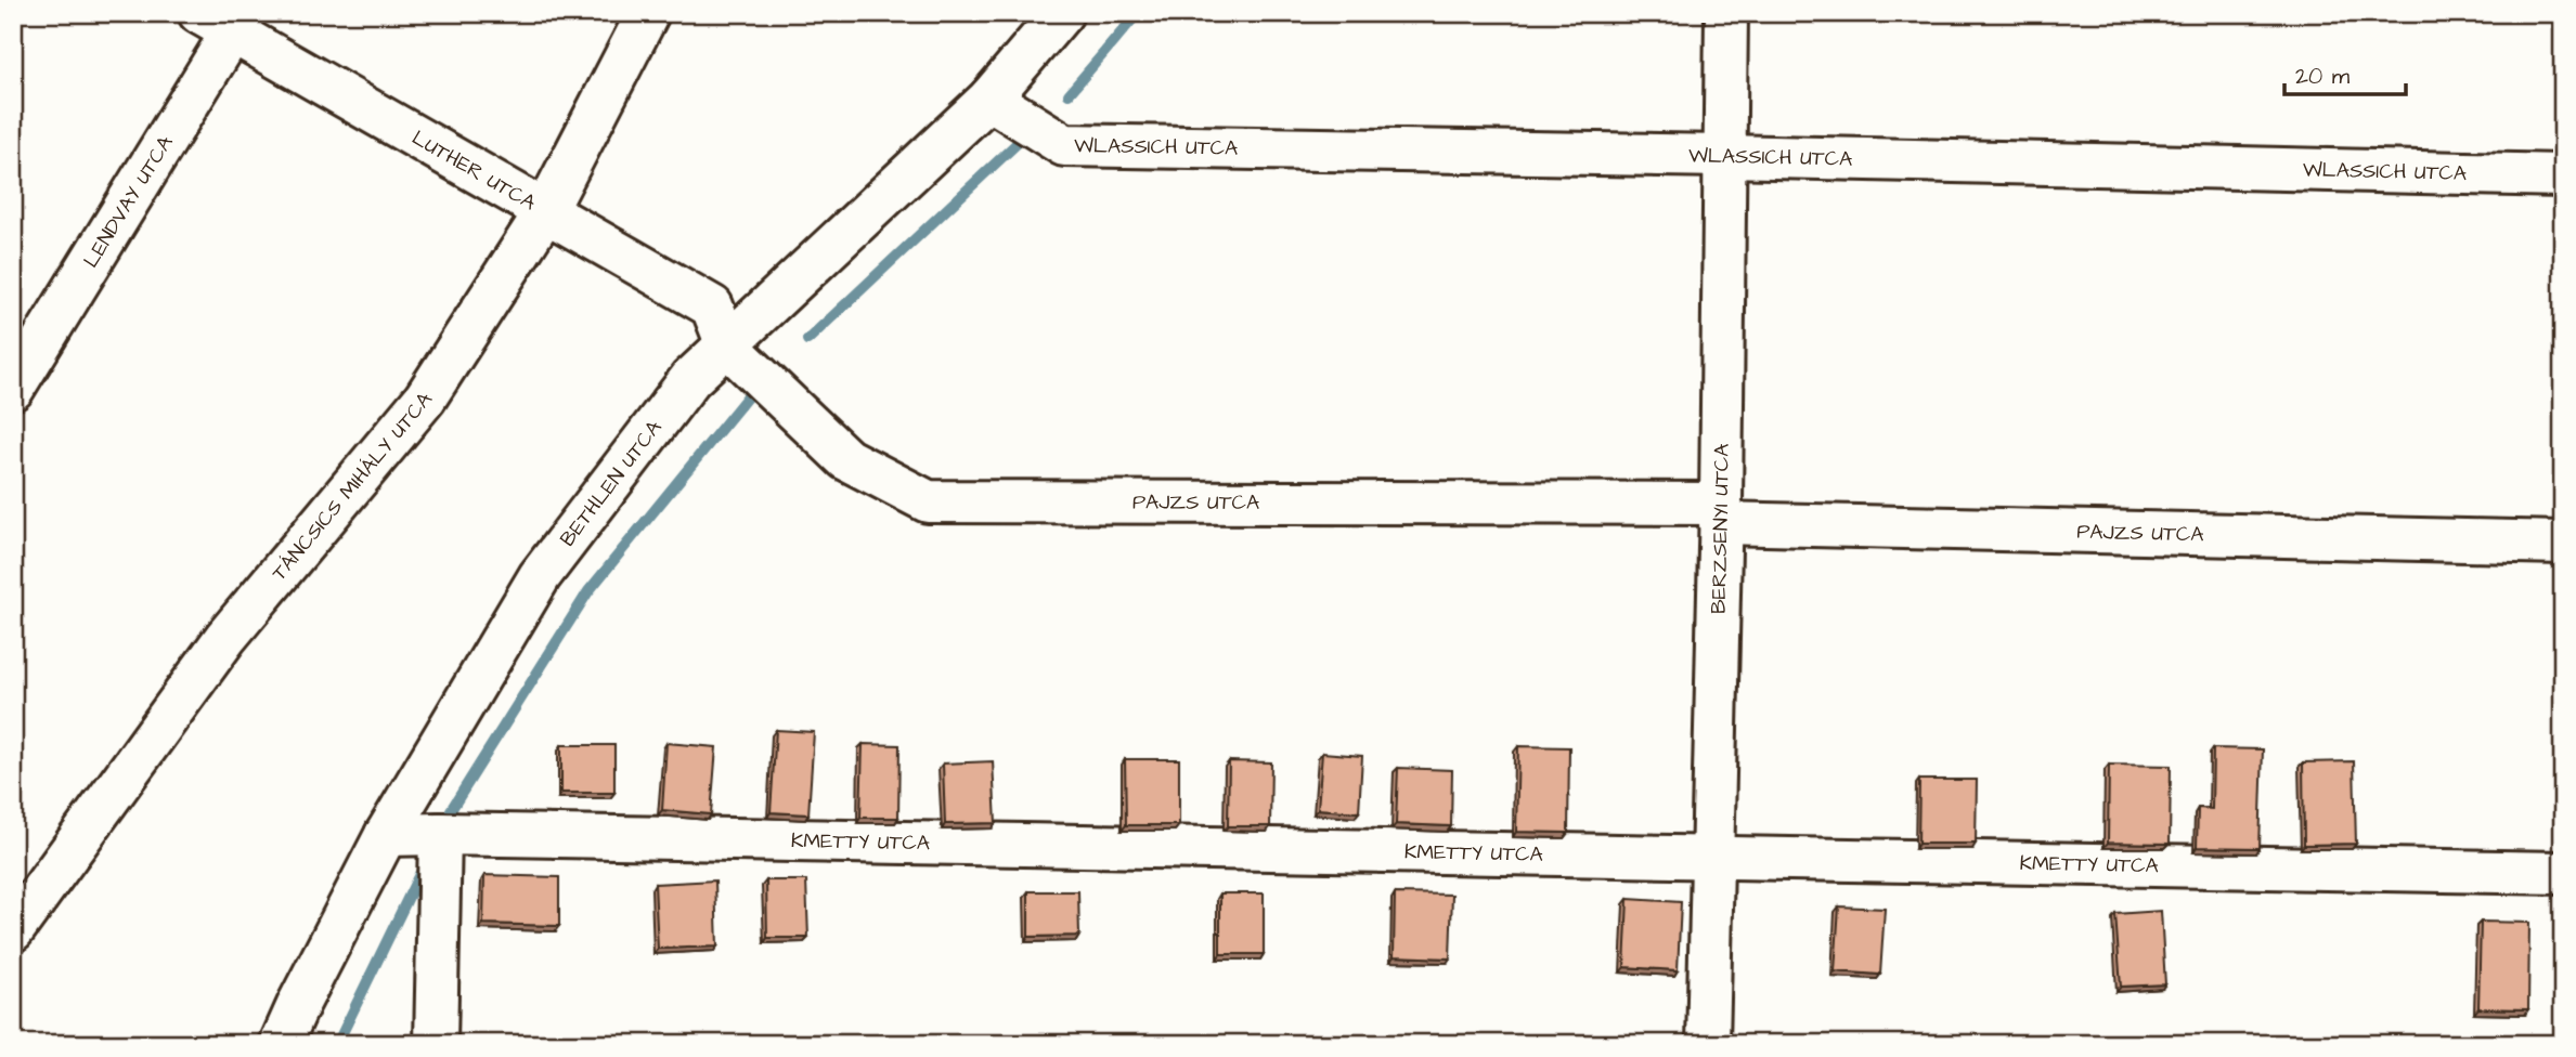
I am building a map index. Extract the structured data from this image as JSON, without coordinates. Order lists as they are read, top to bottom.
{
  "streets": {
    "street": [
      "WLASSICH UTCA",
      "LUTHER UTCA",
      "LENDVAY UTCA",
      "BETHLEN UTCA",
      "TÁNCSICS MIHÁLY UTCA",
      "PAJZS UTCA",
      "BERZSENYI UTCA",
      "KMETTY UTCA"
    ]
  },
  "crossings": [
    ["WLASSICH UTCA", "BETHLEN UTCA"],
    ["WLASSICH UTCA", "BERZSENYI UTCA"],
    ["LUTHER UTCA", "LENDVAY UTCA"],
    ["LUTHER UTCA", "BETHLEN UTCA"],
    ["LUTHER UTCA", "TÁNCSICS MIHÁLY UTCA"],
    ["LUTHER UTCA", "PAJZS UTCA"],
    ["BETHLEN UTCA", "PAJZS UTCA"],
    ["BETHLEN UTCA", "KMETTY UTCA"],
    ["PAJZS UTCA", "BERZSENYI UTCA"],
    ["BERZSENYI UTCA", "KMETTY UTCA"]
  ],
  "scale_bar": "20 m"
}
